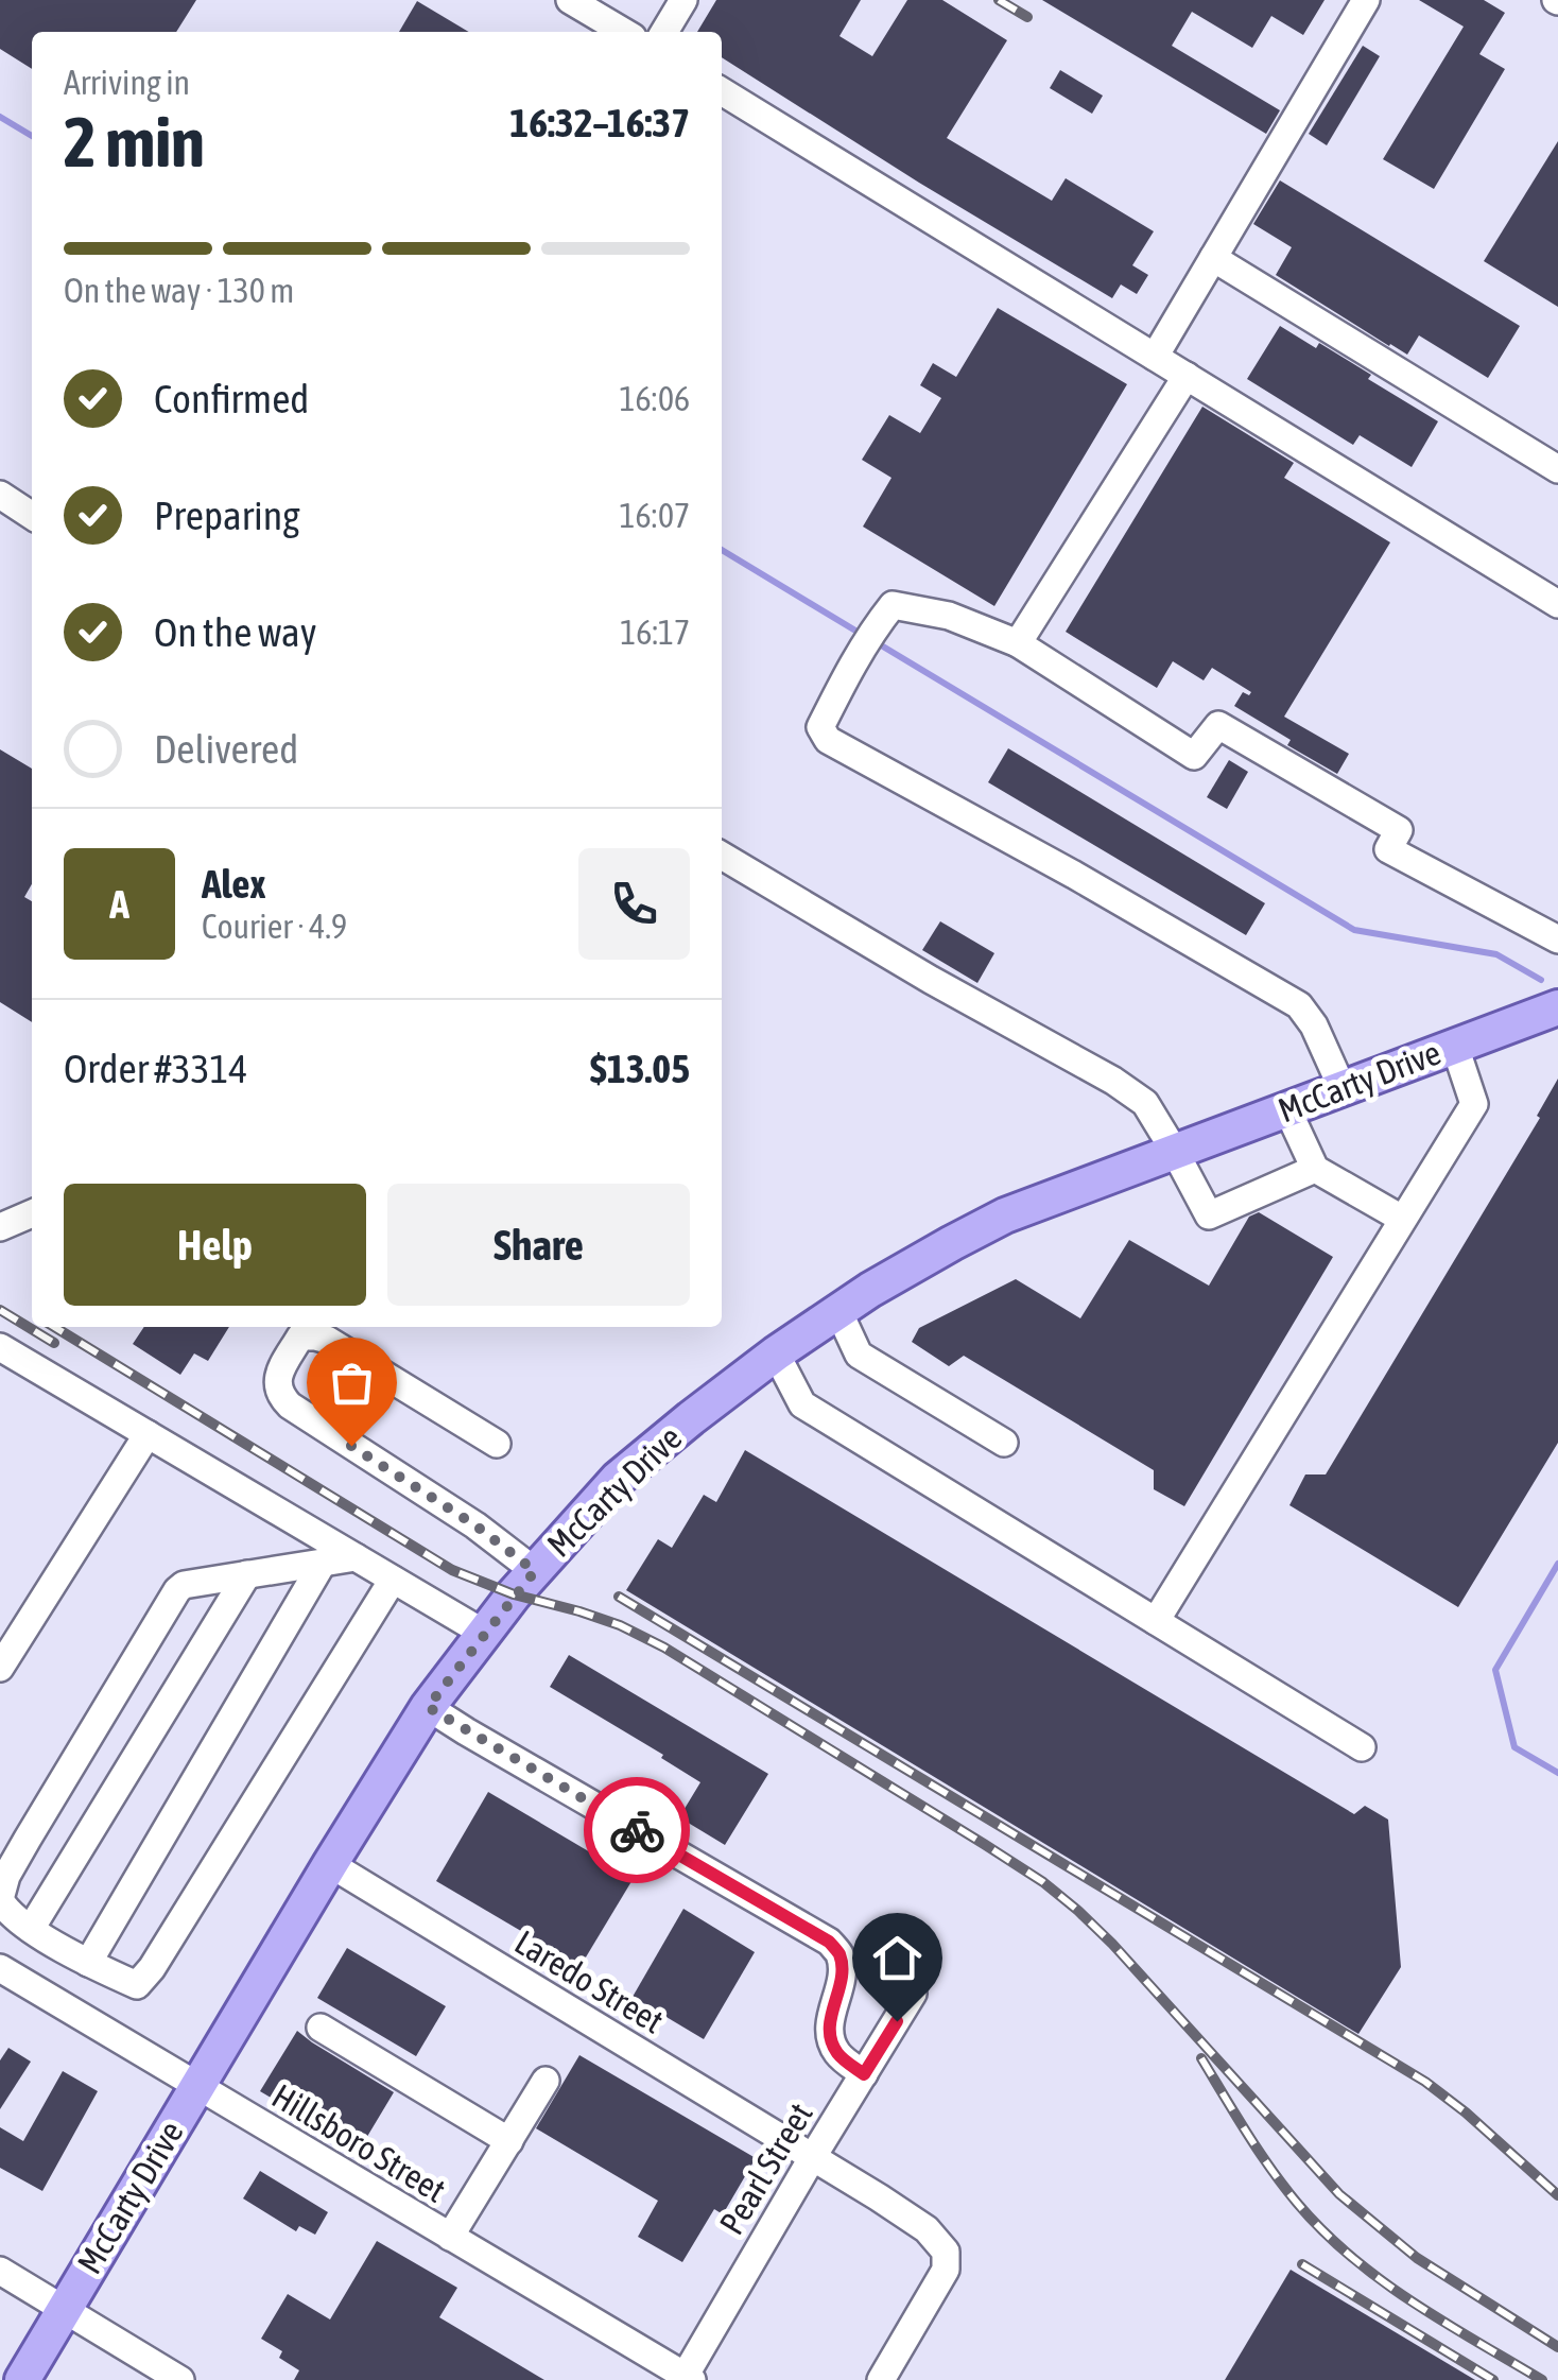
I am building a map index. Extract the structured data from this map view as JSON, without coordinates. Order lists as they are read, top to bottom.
{
  "streets": {
    "main road": ["McCarty Drive"],
    "street": ["Laredo Street", "Hillsboro Street", "Pearl Street"]
  },
  "crossings": [
    ["McCarty Drive", "Laredo Street"],
    ["McCarty Drive", "Hillsboro Street"],
    ["Laredo Street", "Pearl Street"],
    ["Hillsboro Street", "Pearl Street"]
  ],
  "page": {
    "heading": ["2 min", "Arriving in", "16:32–16:37"],
    "panel": [
      "Alex",
      "Courier · 4.9",
      "Order #3314",
      "$13.05"
    ],
    "bar": "On the way · 130 m",
    "list": [
      ["Confirmed", "16:06"],
      ["Preparing", "16:07"],
      ["On the way", "16:17"],
      "Delivered"
    ],
    "round": "A",
    "buttons": ["Help", "Share"]
  }
}
